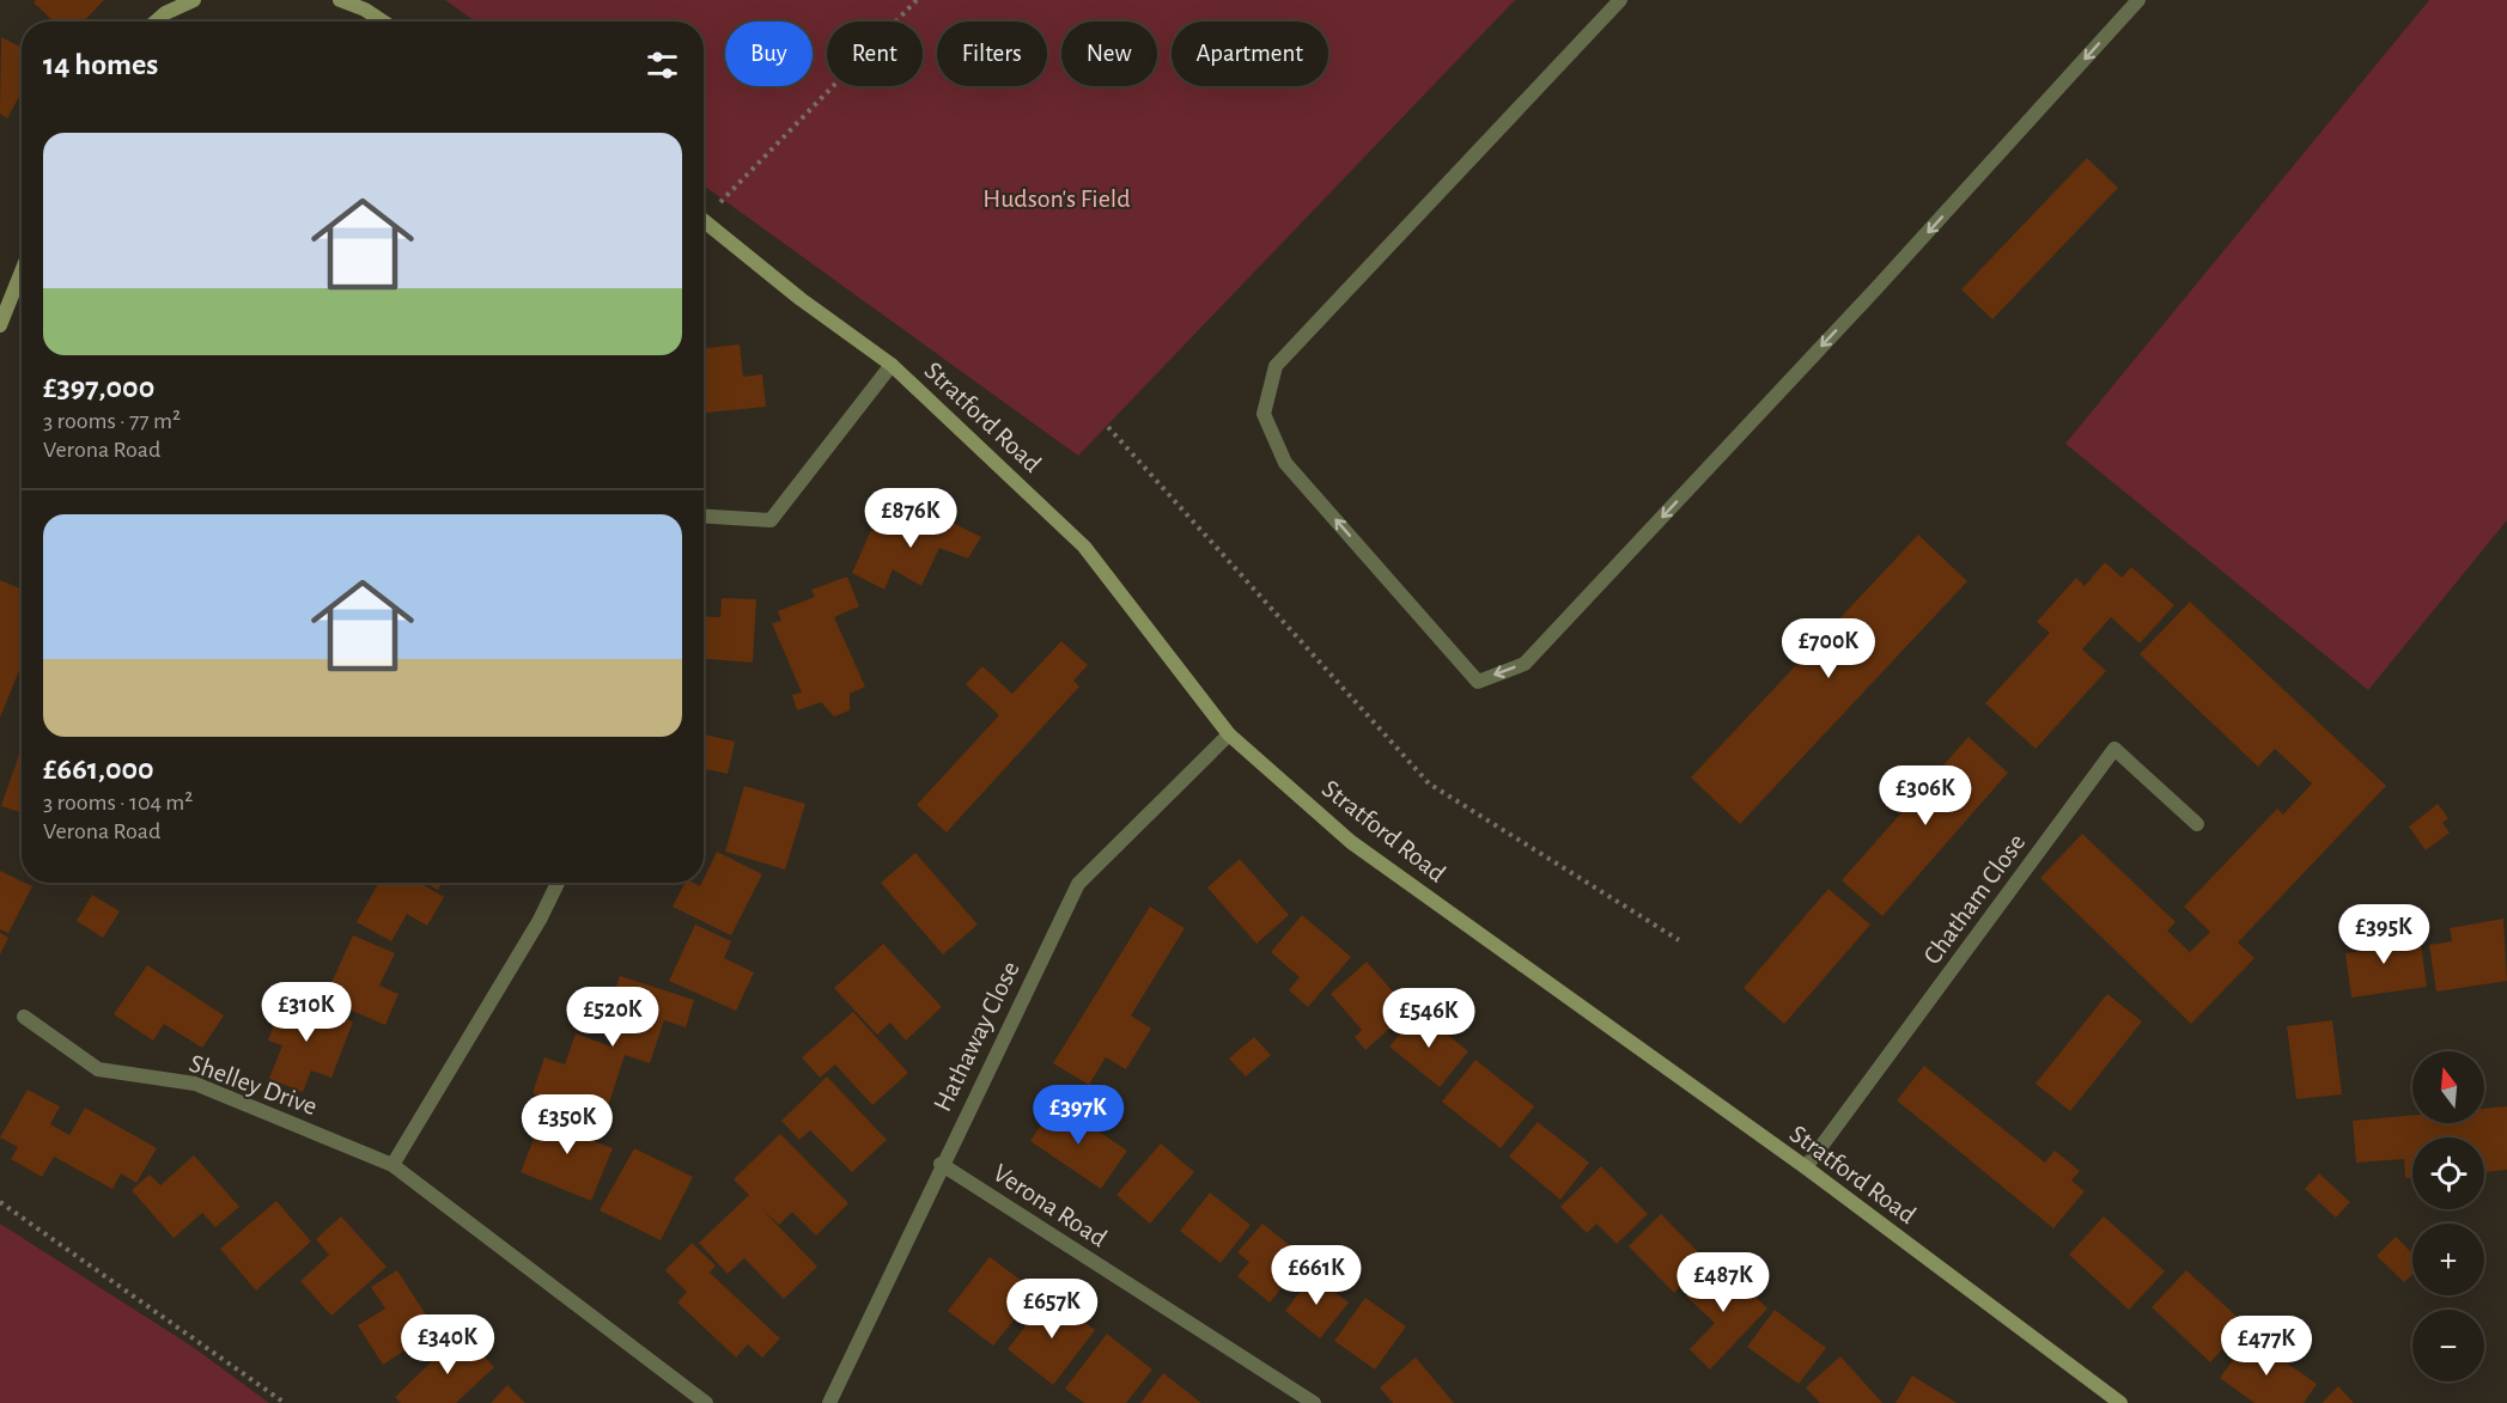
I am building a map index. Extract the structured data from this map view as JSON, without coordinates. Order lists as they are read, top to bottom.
{
  "streets": {
    "street": [
      "Stratford Road",
      "Chatham Close",
      "Hathaway Close",
      "Shelley Drive",
      "Verona Road"
    ]
  },
  "crossings": [
    ["Stratford Road", "Chatham Close"],
    ["Stratford Road", "Hathaway Close"],
    ["Hathaway Close", "Verona Road"]
  ],
  "parks": ["Hudson's Field"],
  "north": "top",
  "page": {
    "chip": [
      "Buy",
      "Rent",
      "Filters",
      "New",
      "Apartment"
    ],
    "heading": "14 homes",
    "list": [
      {
        "name": "£397,000",
        "note": "3 rooms · 77 m² · Verona Road"
      },
      {
        "name": "£661,000",
        "note": "3 rooms · 104 m² · Verona Road"
      }
    ],
    "price": [
      "£876K",
      "£700K",
      "£306K",
      "£395K",
      "£310K",
      "£520K",
      "£546K",
      "£397K",
      "£350K",
      "£661K",
      "£487K",
      "£657K",
      "£340K",
      "£477K"
    ],
    "map_buttons": ["+", "−"]
  }
}
